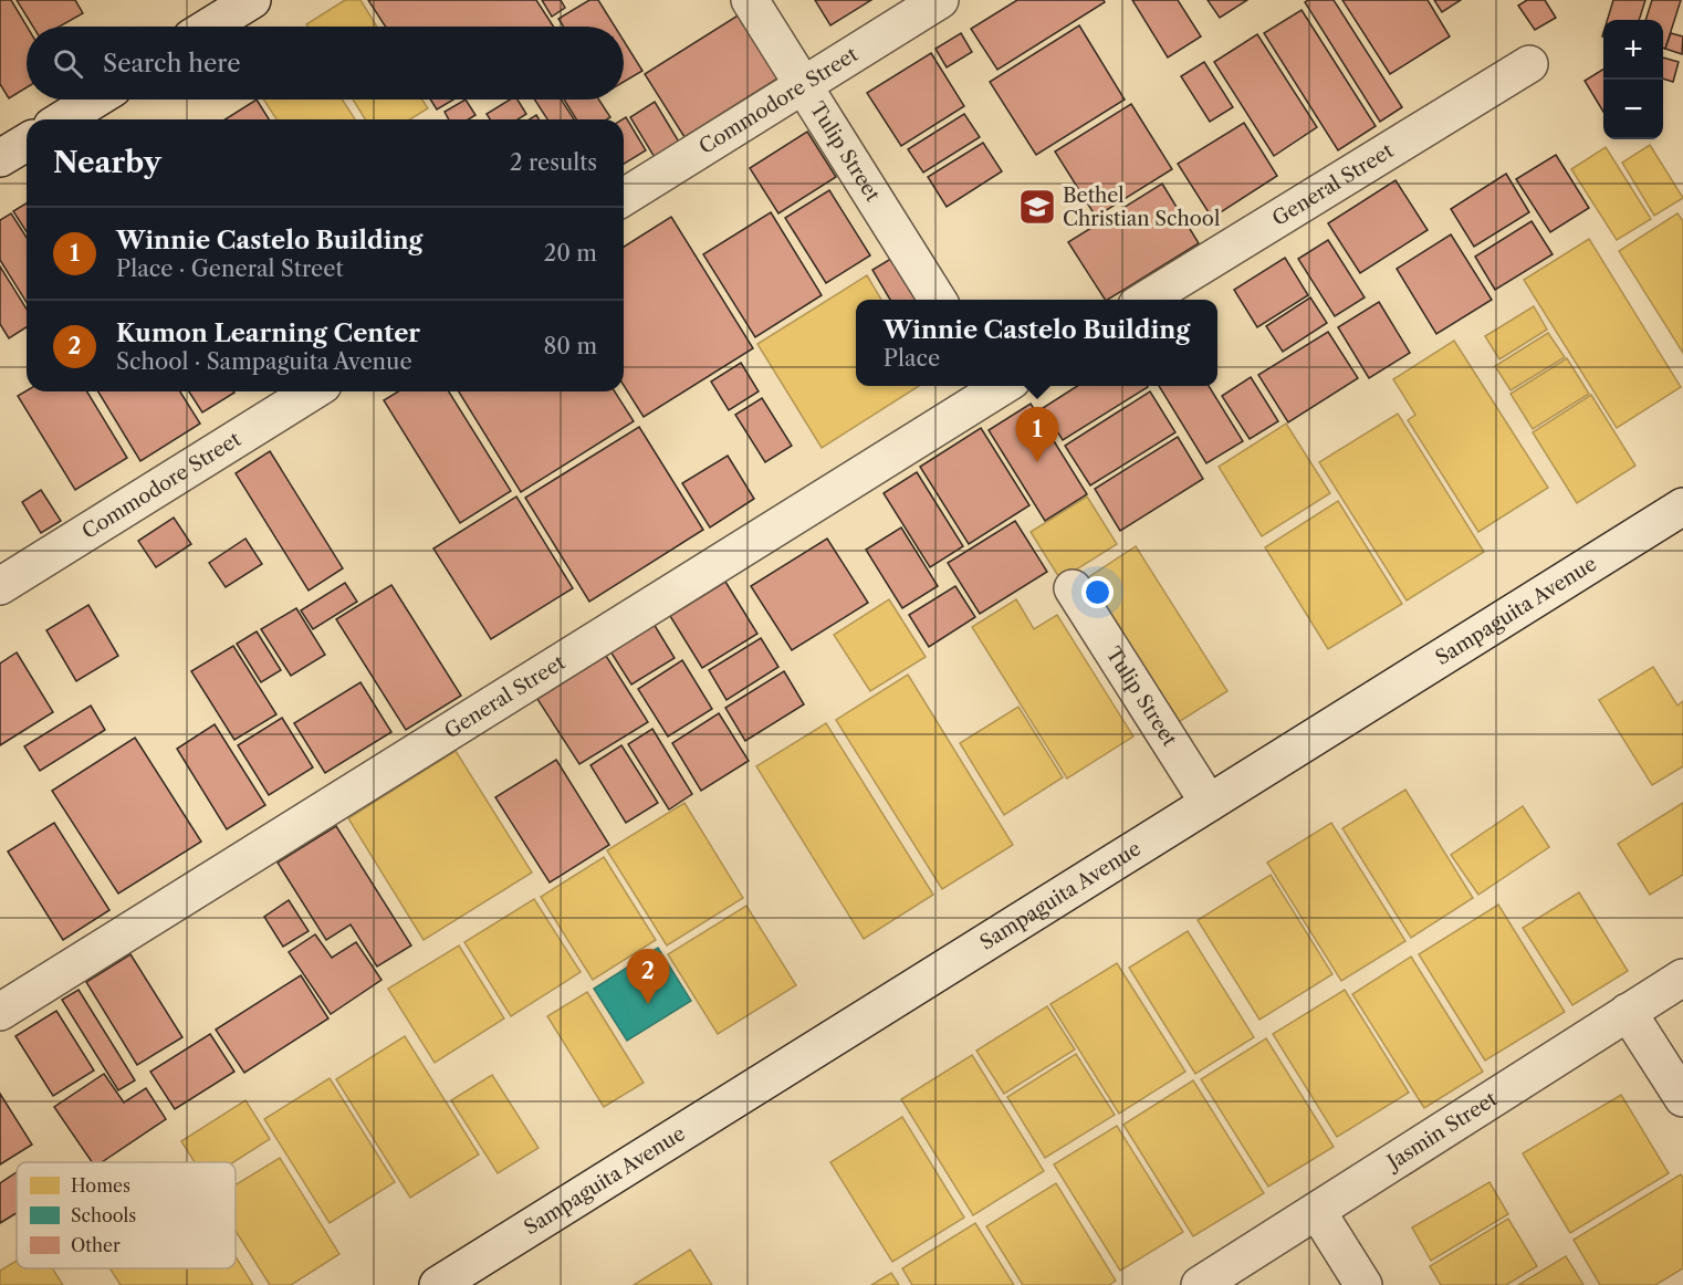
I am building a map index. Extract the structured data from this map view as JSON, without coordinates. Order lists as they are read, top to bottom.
{
  "streets": {
    "street": [
      "Commodore Street",
      "Tulip Street",
      "General Street",
      "Sampaguita Avenue",
      "Jasmin Street"
    ]
  },
  "crossings": [
    ["Commodore Street", "Tulip Street"],
    ["Tulip Street", "Sampaguita Avenue"]
  ],
  "places": {
    "school or university": ["Bethel Christian School"]
  },
  "legend": ["Homes", "Schools", "Other"],
  "page": {
    "map_buttons": ["+", "−"],
    "search": "Search here",
    "heading": ["Nearby", "2 results"],
    "list": [
      {
        "mark": "1",
        "name": "Winnie Castelo Building",
        "note": "Place · General Street",
        "value": "20 m"
      },
      {
        "mark": "2",
        "name": "Kumon Learning Center",
        "note": "School · Sampaguita Avenue",
        "value": "80 m"
      }
    ],
    "popup": ["Winnie Castelo Building", "Place"],
    "pins": ["1", "2"]
  }
}
